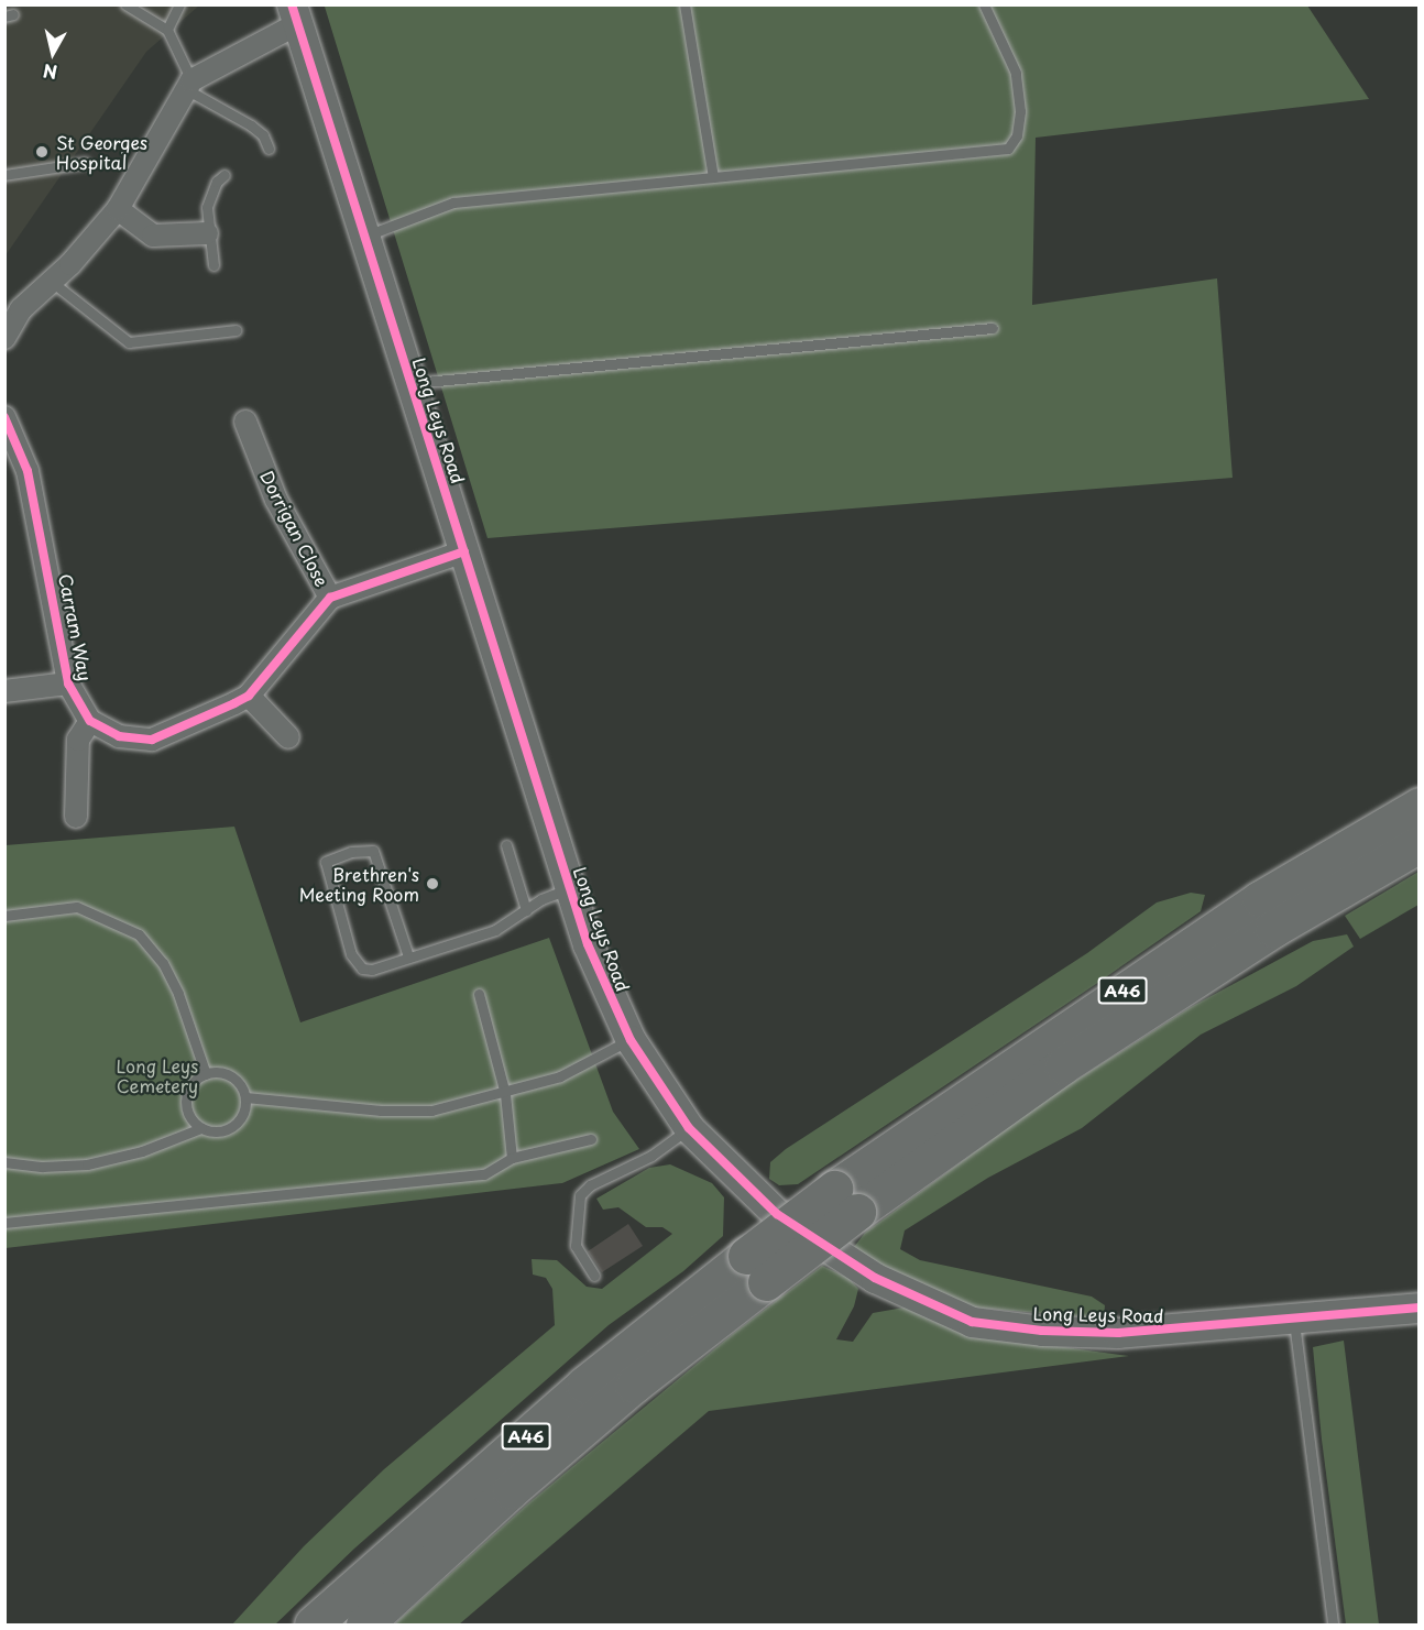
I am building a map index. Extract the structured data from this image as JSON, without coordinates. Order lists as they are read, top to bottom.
{
  "streets": {
    "highway": ["A46"],
    "street": ["Long Leys Road", "Dorrigan Close", "Carram Way"]
  },
  "parks": ["Long Leys Cemetery"],
  "places": ["St Georges Hospital", "Brethren's Meeting Room"],
  "north": "bottom"
}
